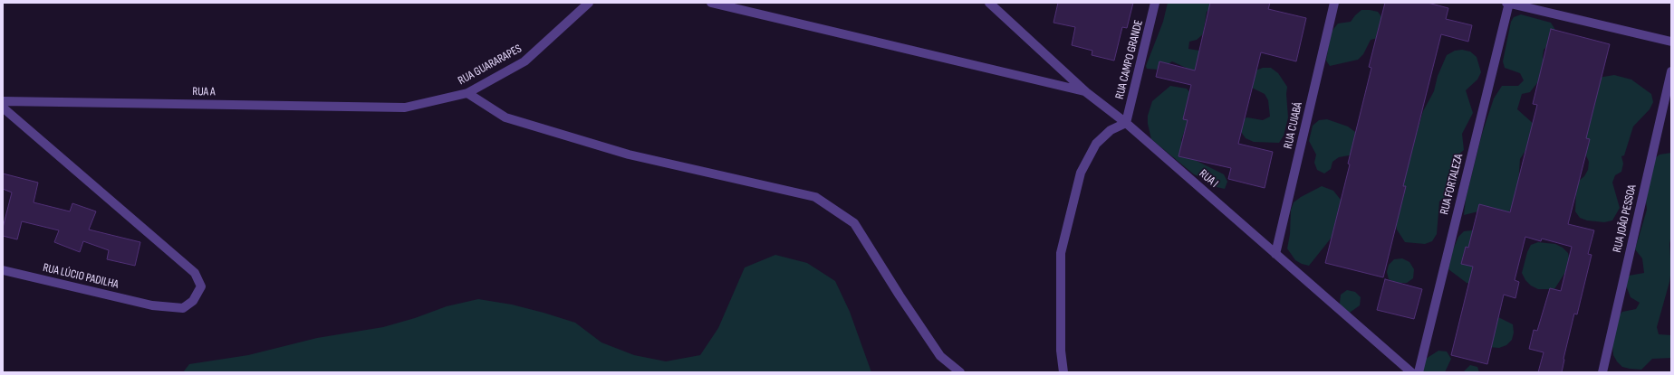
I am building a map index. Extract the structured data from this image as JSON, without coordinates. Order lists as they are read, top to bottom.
{
  "streets": {
    "street": [
      "RUA CAMPO GRANDE",
      "RUA GUARARAPES",
      "RUA A",
      "RUA CUIABÁ",
      "RUA I",
      "RUA FORTALEZA",
      "RUA JOÃO PESSOA",
      "RUA LÚCIO PADILHA"
    ]
  },
  "crossings": [
    ["RUA CAMPO GRANDE", "RUA I"],
    ["RUA GUARARAPES", "RUA A"],
    ["RUA CUIABÁ", "RUA I"]
  ]
}
